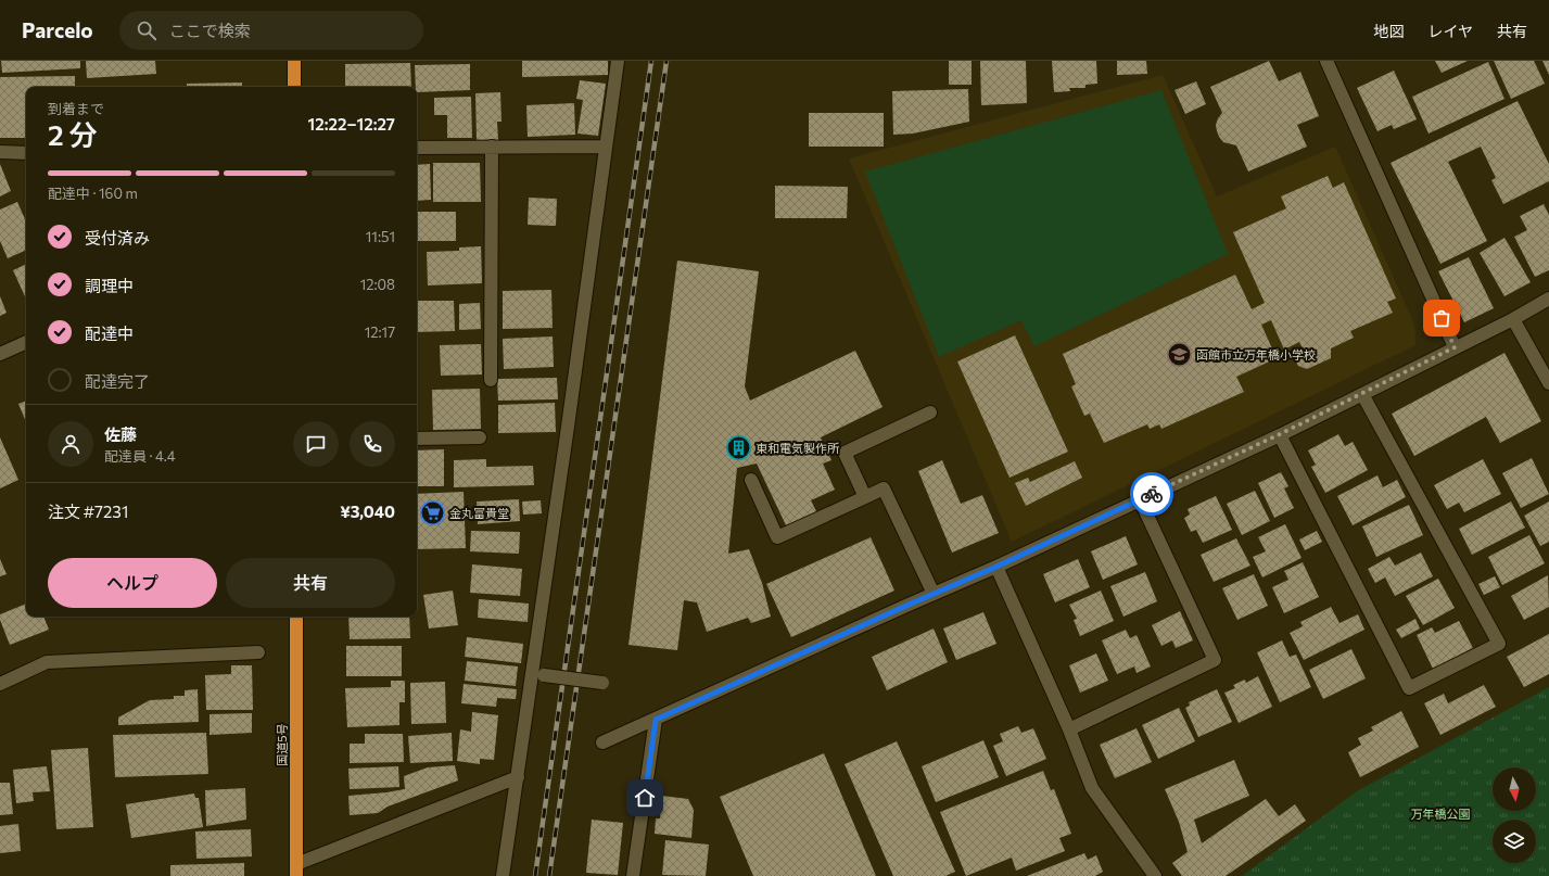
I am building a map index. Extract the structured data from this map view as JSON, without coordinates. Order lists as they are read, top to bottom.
{
  "streets": {
    "highway": ["国道5号"]
  },
  "parks": ["万年橋公園"],
  "places": {
    "school or university": ["函館市立万年橋小学校"],
    "building": ["東和電気製作所"],
    "supermarket": ["金丸富貴堂"]
  },
  "north": "bottom",
  "page": {
    "header": "Parcelo",
    "search": "ここで検索",
    "nav": ["地図", "レイヤ", "共有"],
    "heading": ["2 分", "到着まで", "12:22–12:27"],
    "panel": [
      "佐藤",
      "配達員 · 4.4",
      "注文 #7231",
      "¥3,040"
    ],
    "bar": "配達中 · 160 m",
    "list": [
      ["受付済み", "11:51"],
      ["調理中", "12:08"],
      ["配達中", "12:17"],
      "配達完了"
    ],
    "buttons": ["ヘルプ", "共有"]
  }
}
